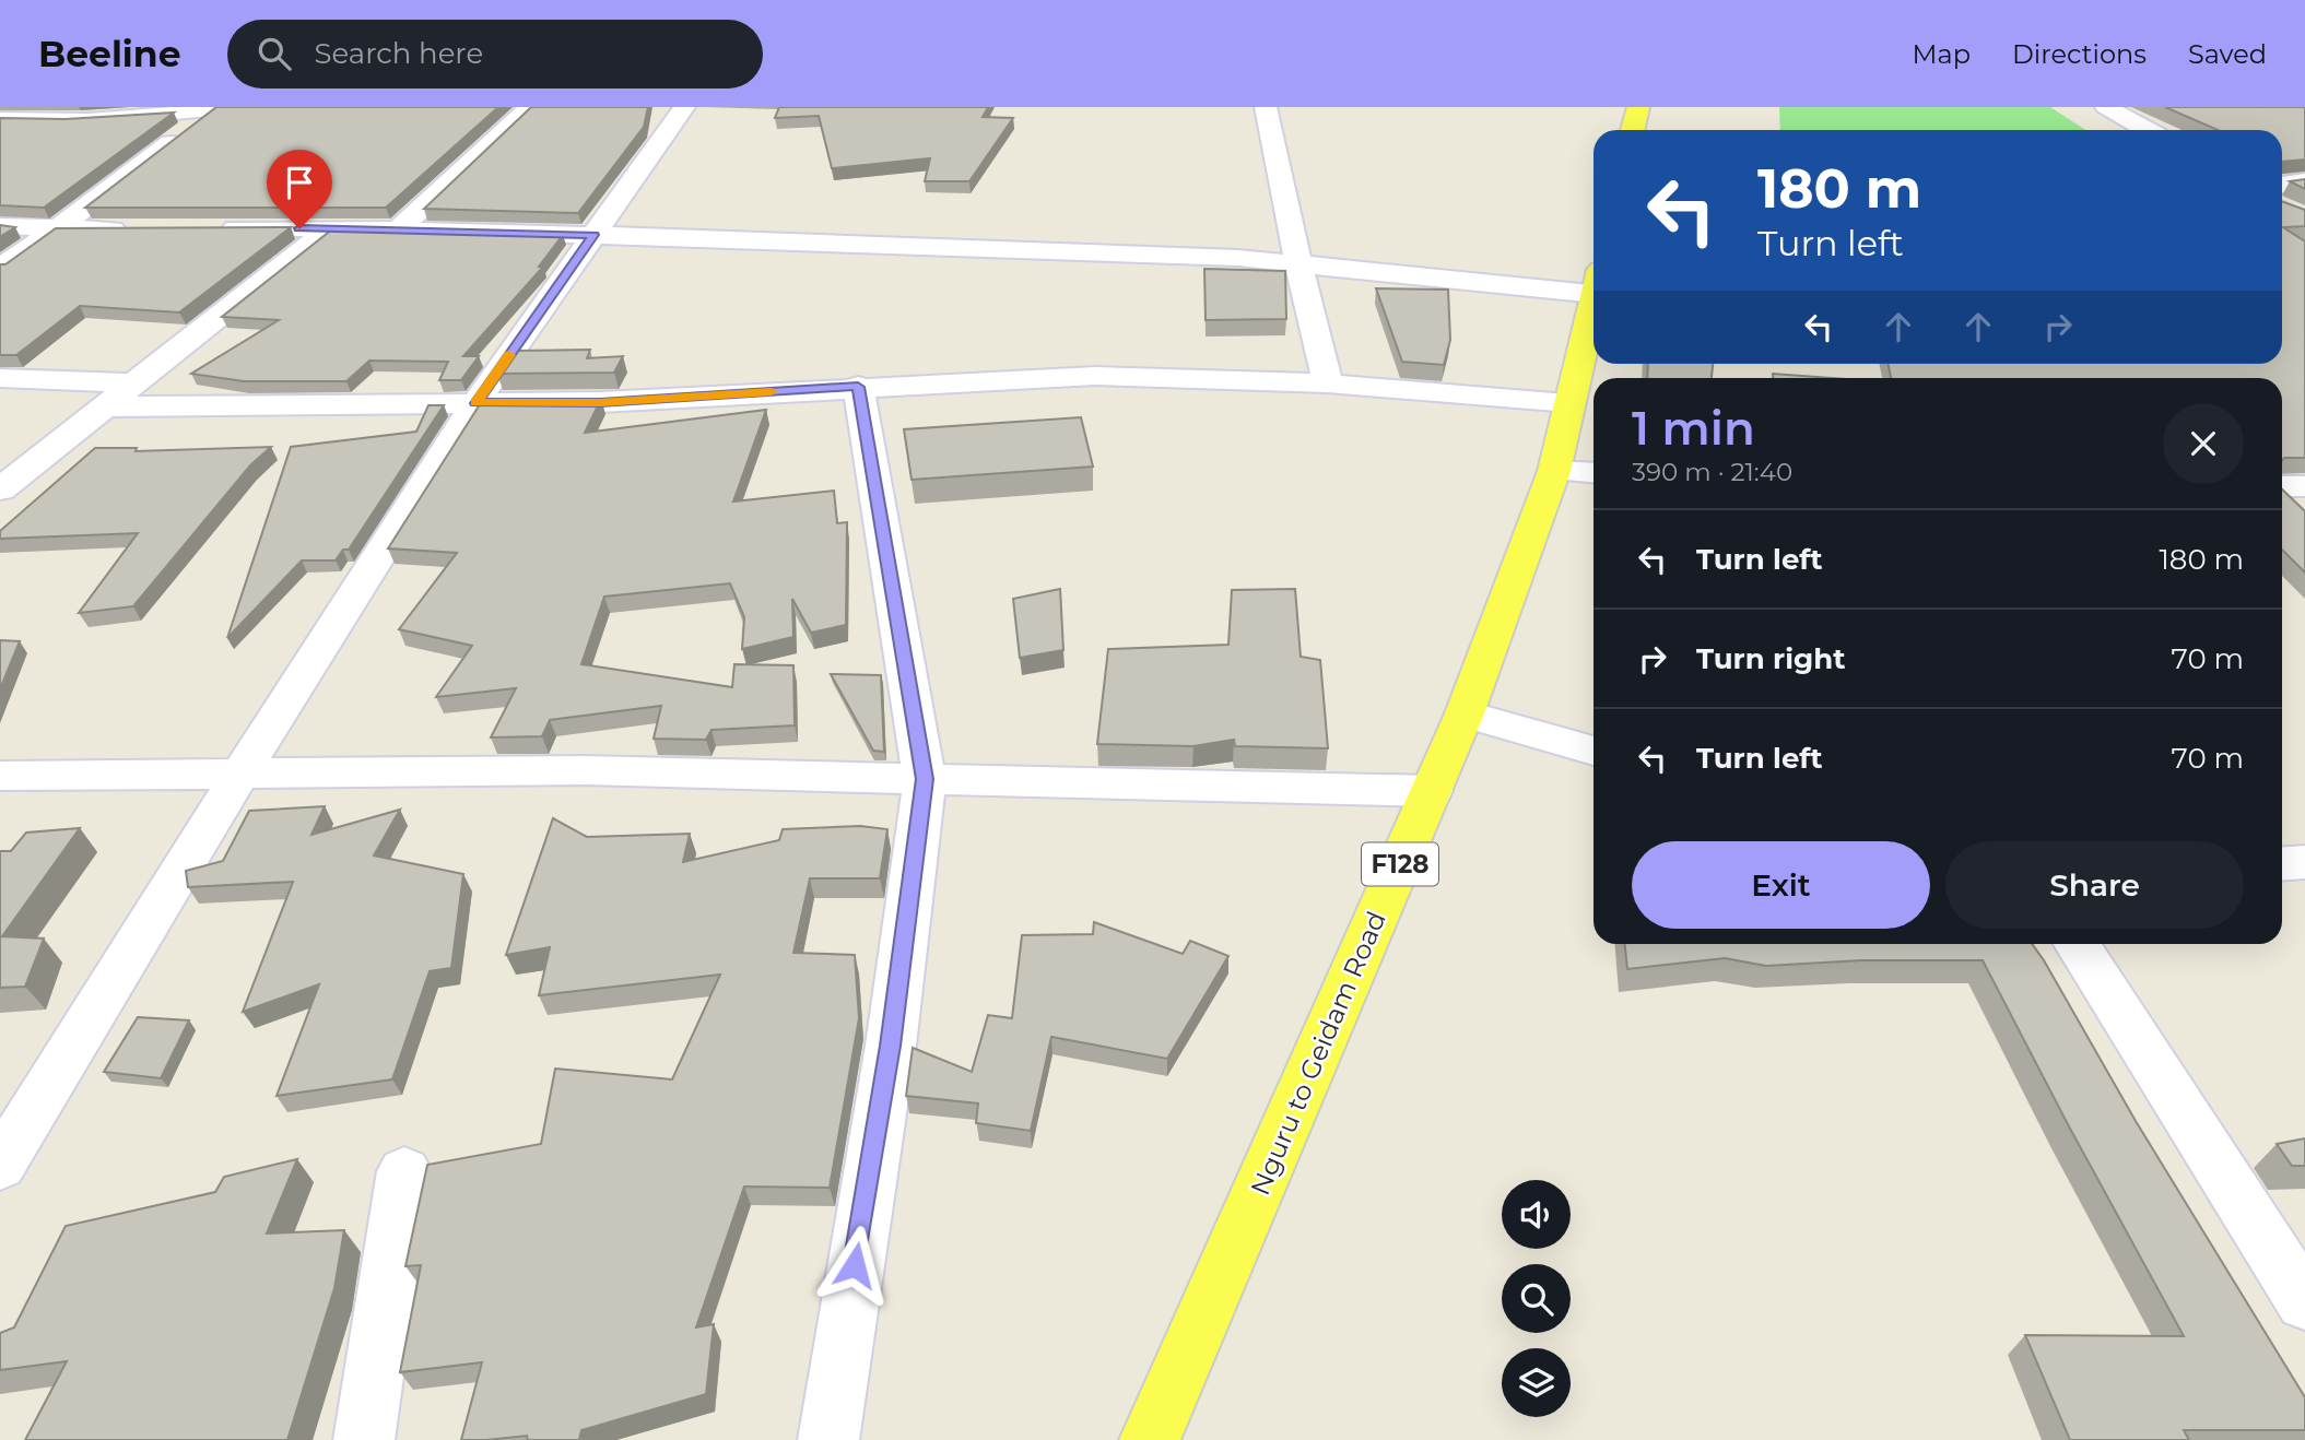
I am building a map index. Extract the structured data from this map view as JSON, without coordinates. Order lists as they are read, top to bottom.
{
  "streets": {
    "main road": ["F128", "Nguru to Geidam Road"]
  },
  "page": {
    "header": "Beeline",
    "search": "Search here",
    "nav": ["Map", "Directions", "Saved"],
    "turn": ["180 m", "Turn left"],
    "heading": ["1 min", "390 m · 21:40"],
    "list": [
      {
        "name": "Turn left",
        "value": "180 m"
      },
      {
        "name": "Turn right",
        "value": "70 m"
      },
      {
        "name": "Turn left",
        "value": "70 m"
      }
    ],
    "buttons": ["Exit", "Share"]
  }
}
